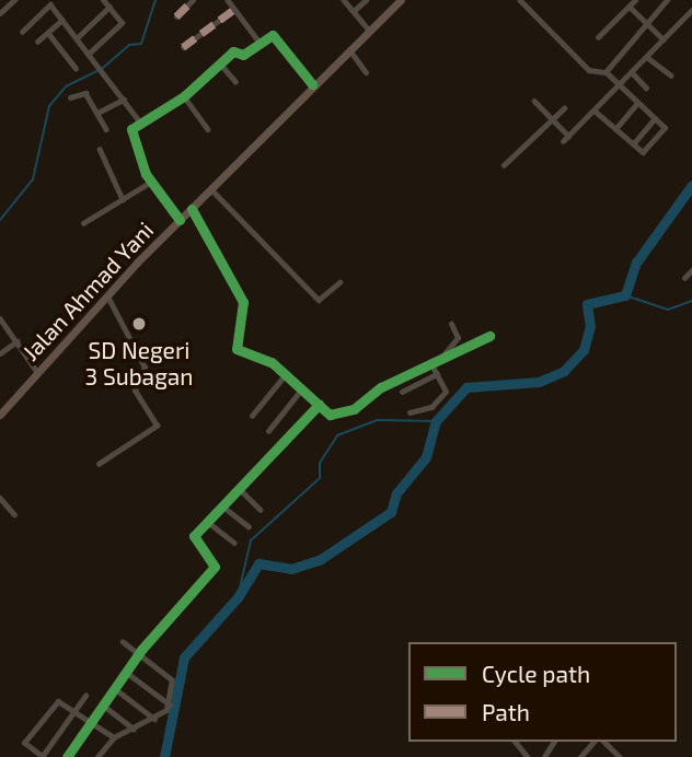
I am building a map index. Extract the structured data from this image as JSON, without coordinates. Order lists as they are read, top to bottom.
{
  "streets": {
    "highway": ["Jalan Ahmad Yani"]
  },
  "places": ["SD Negeri 3 Subagan"],
  "legend": ["Cycle path", "Path"]
}
